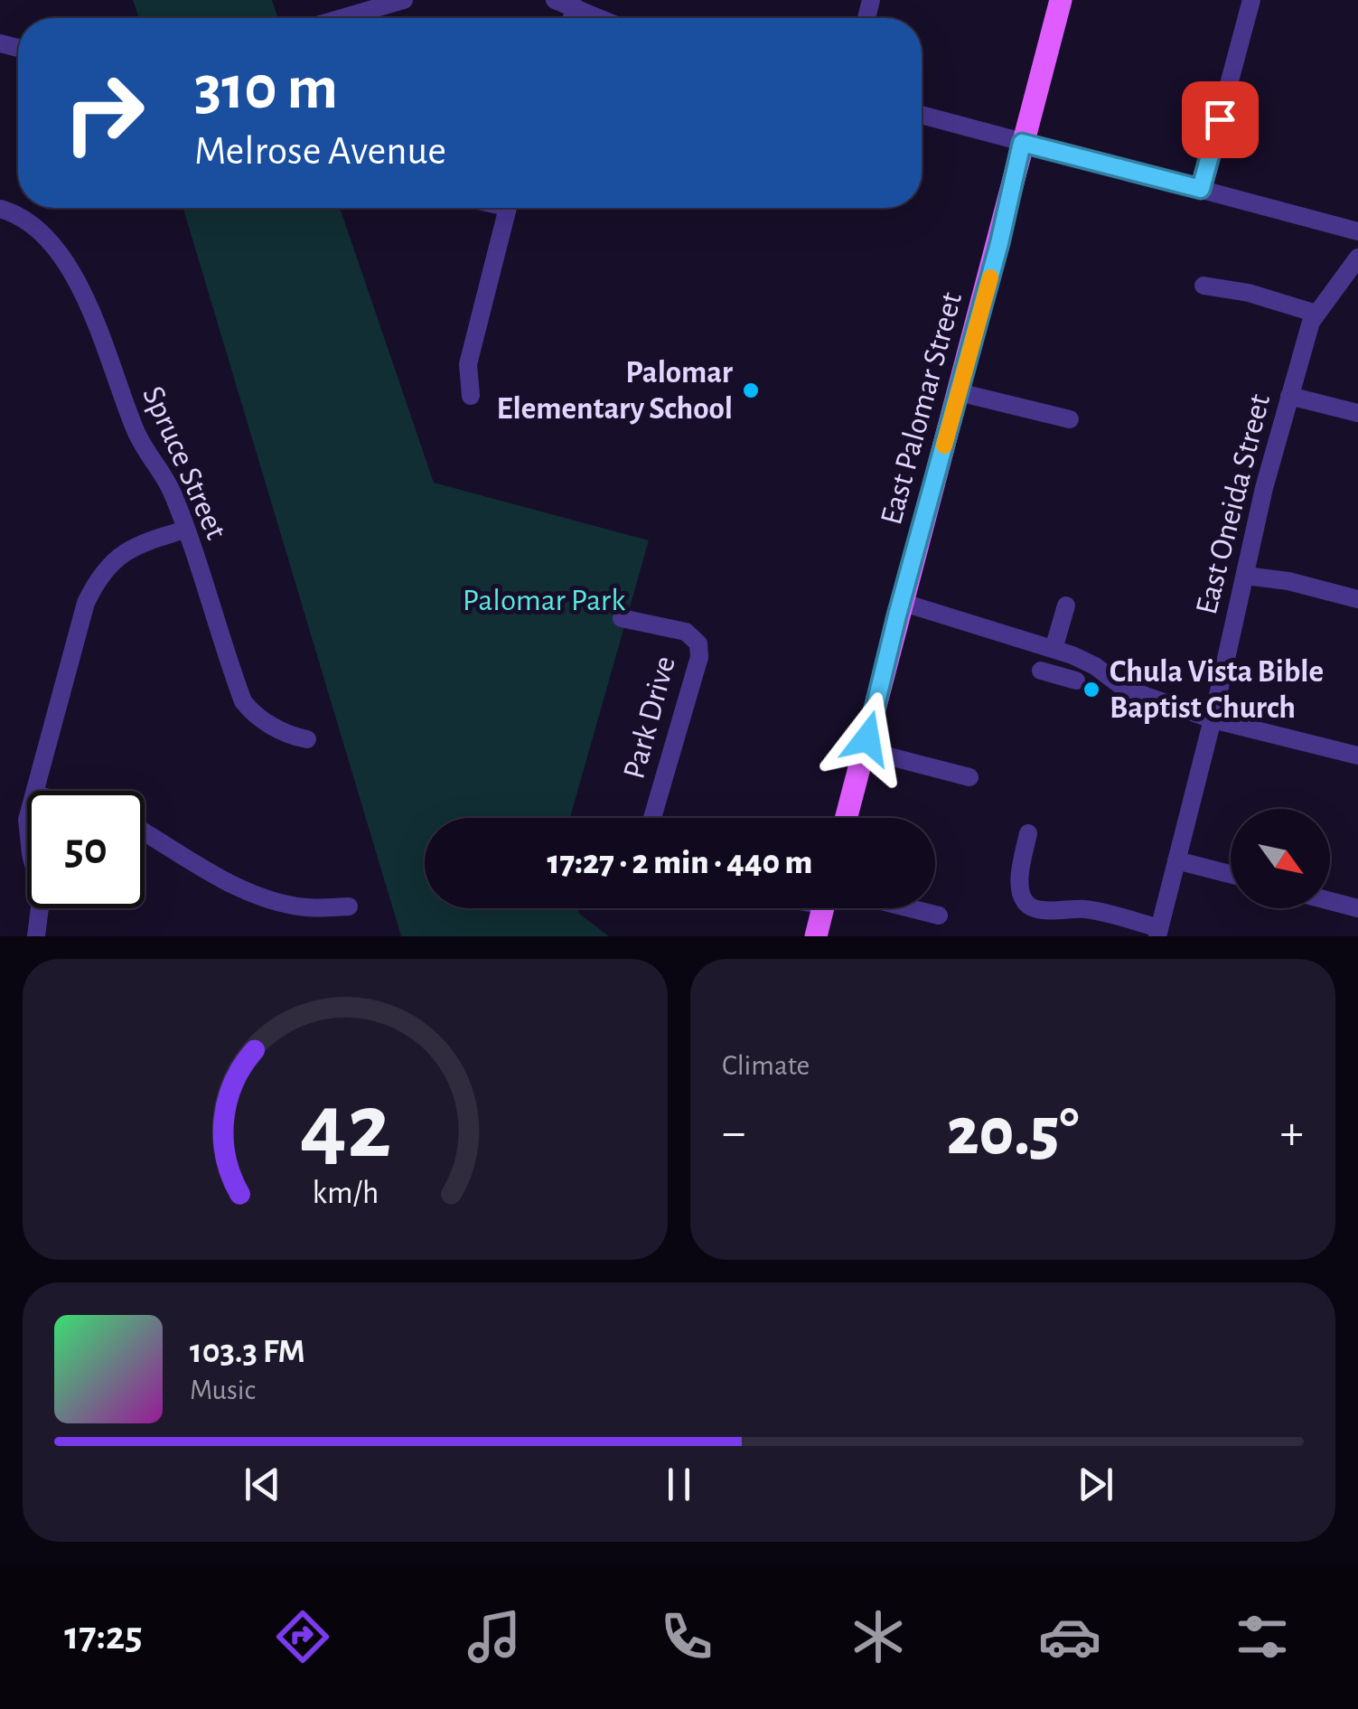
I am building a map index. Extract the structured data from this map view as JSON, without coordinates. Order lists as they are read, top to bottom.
{
  "streets": {
    "main road": ["East Palomar Street"],
    "street": ["Spruce Street", "East Oneida Street", "Park Drive"]
  },
  "parks": ["Palomar Park"],
  "places": ["Palomar Elementary School", "Chula Vista Bible Baptist Church"],
  "north": "bottom right",
  "page": {
    "turn": ["310 m", "Melrose Avenue"],
    "limit": "50",
    "trip": "17:27 · 2 min · 440 m",
    "tile": "Climate",
    "heat": ["−", "20.5°", "+"],
    "song": ["103.3 FM", "Music"],
    "tabs": "17:25",
    "gauge": ["42", "km/h"]
  }
}
